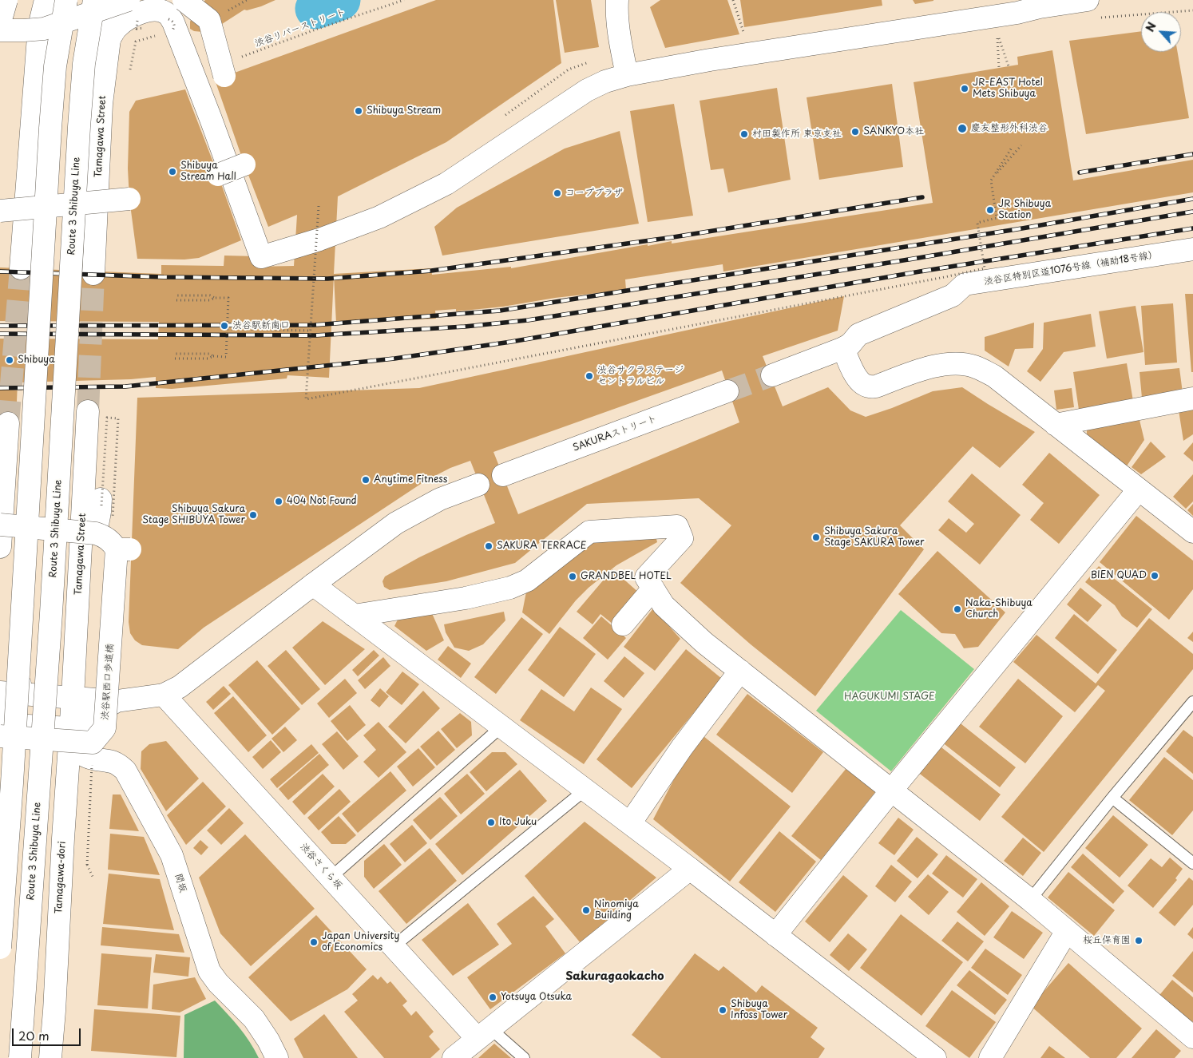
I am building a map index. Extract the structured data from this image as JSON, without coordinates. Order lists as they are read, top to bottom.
{
  "streets": {
    "main road": [
      "Tamagawa Street",
      "Route 3 Shibuya Line",
      "渋谷区特別区道1076号線（補助18号線）",
      "SAKURAストリート",
      "渋谷駅西口歩道橋",
      "渋谷さくら坂",
      "Tamagawa-dori",
      "間坂"
    ],
    "path": ["渋谷リバーストリート"]
  },
  "crossings": [
    ["Tamagawa Street", "Tamagawa-dori"],
    ["Tamagawa-dori", "間坂"]
  ],
  "districts": ["Sakuragaokacho"],
  "parks": ["HAGUKUMI STAGE"],
  "places": [
    "JR-EAST Hotel Mets Shibuya",
    "Shibuya Stream",
    "慶友整形外科渋谷",
    "SANKYO本社",
    "村田製作所 東京支社",
    "Shibuya Stream Hall",
    "コーププラザ",
    "JR Shibuya Station",
    "渋谷駅新南口",
    "Shibuya",
    "渋谷サクラステージ セントラルビル",
    "Anytime Fitness",
    "404 Not Found",
    "Shibuya Sakura Stage SHIBUYA Tower",
    "Shibuya Sakura Stage SAKURA Tower",
    "SAKURA TERRACE",
    "BIEN QUAD",
    "GRANDBEL HOTEL",
    "Naka-Shibuya Church",
    "Ito Juku",
    "Ninomiya Building",
    "桜丘保育園",
    "Japan University of Economics",
    "Yotsuya Otsuka",
    "Shibuya Infoss Tower"
  ],
  "scale_bar": "20 m",
  "north": "top left"
}
